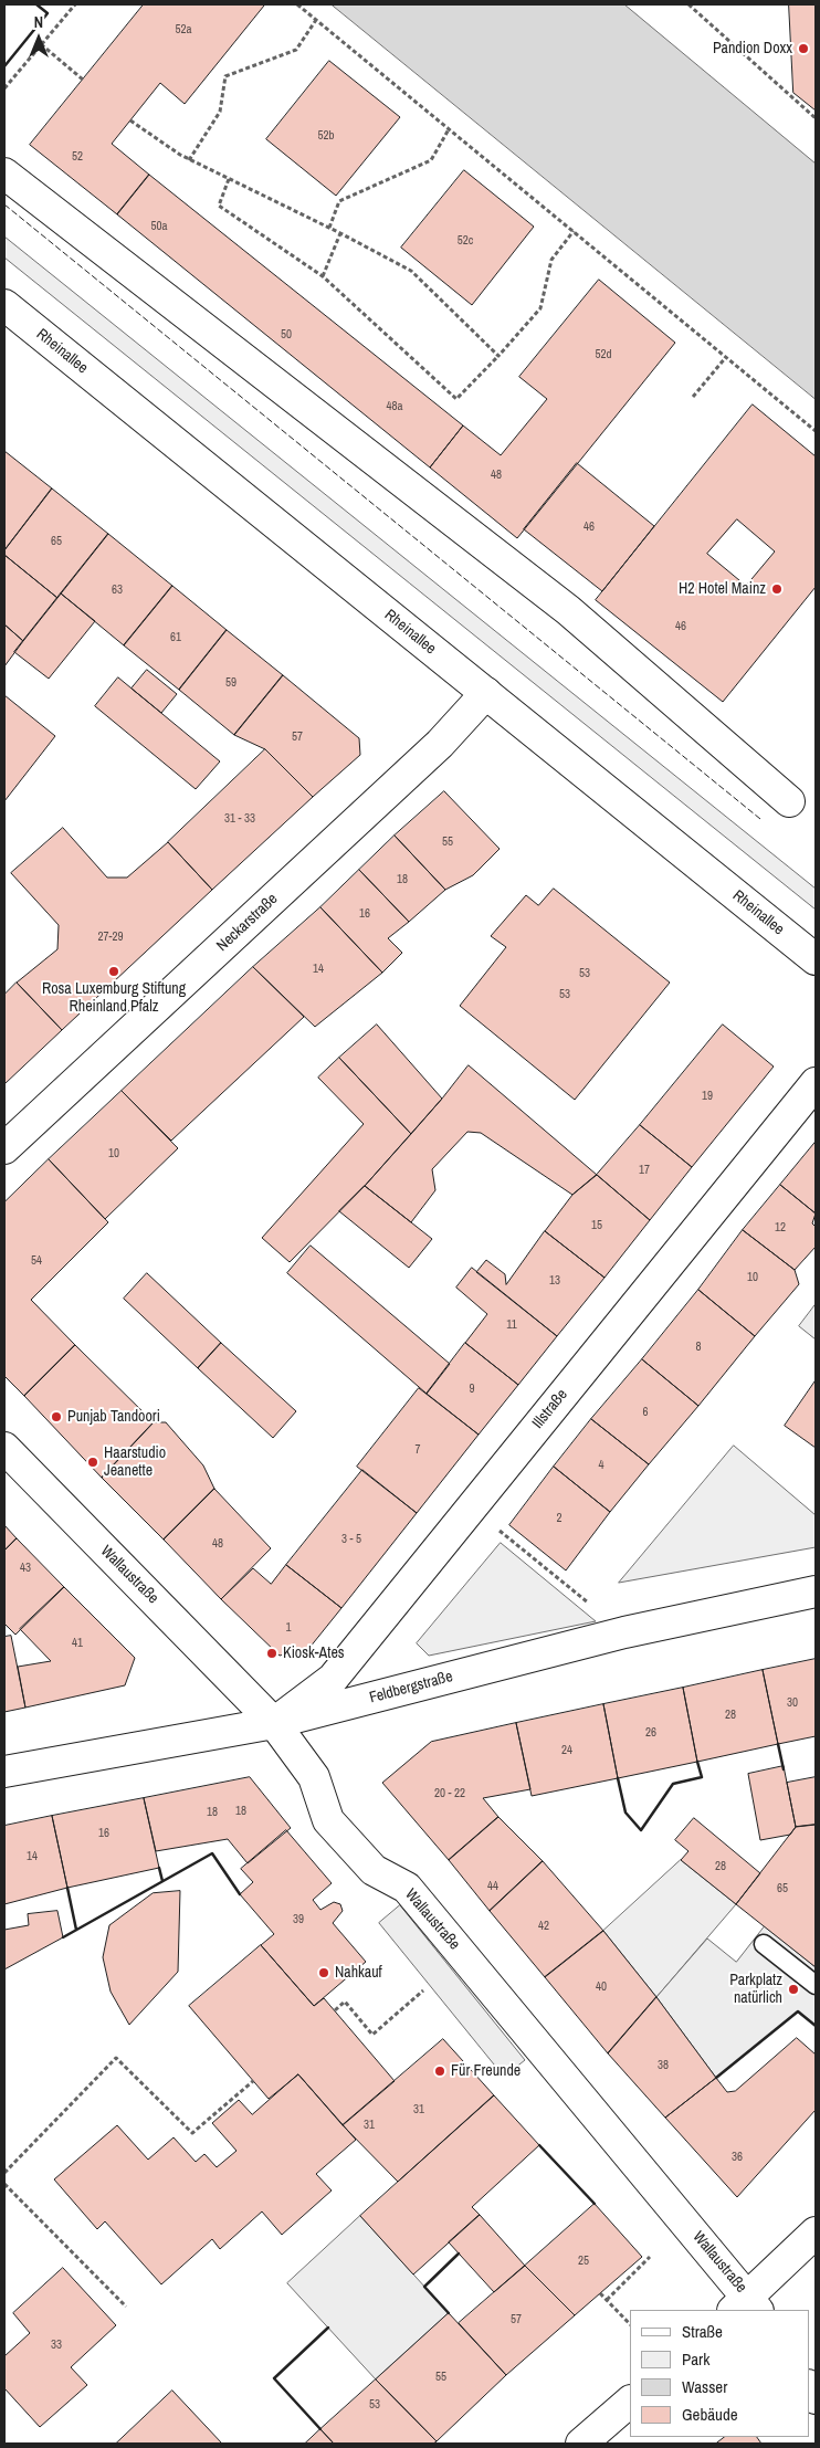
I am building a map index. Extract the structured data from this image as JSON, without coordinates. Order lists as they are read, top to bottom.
{
  "streets": {
    "street": [
      "Rheinallee",
      "Neckarstraße",
      "Illstraße",
      "Wallaustraße",
      "Feldbergstraße"
    ]
  },
  "crossings": [
    ["Rheinallee", "Neckarstraße"],
    ["Illstraße", "Wallaustraße"],
    ["Illstraße", "Feldbergstraße"],
    ["Wallaustraße", "Feldbergstraße"]
  ],
  "places": [
    "Pandion Doxx",
    "H2 Hotel Mainz",
    "Rosa Luxemburg Stiftung Rheinland Pfalz",
    "Punjab Tandoori",
    "Haarstudio Jeanette",
    "Kiosk-Ates",
    "Nahkauf",
    "Parkplatz natürlich",
    "Für Freunde"
  ],
  "house_numbers": [
    "52a",
    "52b",
    "52",
    "50a",
    "52c",
    "50",
    "52d",
    "48a",
    "48",
    "46",
    "65",
    "63",
    "46",
    "61",
    "59",
    "57",
    "31 - 33",
    "55",
    "18",
    "16",
    "27-29",
    "14",
    "53",
    "53",
    "19",
    "10",
    "17",
    "15",
    "12",
    "54",
    "10",
    "13",
    "11",
    "8",
    "9",
    "6",
    "7",
    "4",
    "2",
    "3 - 5",
    "48",
    "43",
    "1",
    "41",
    "30",
    "28",
    "26",
    "24",
    "20 - 22",
    "18",
    "18",
    "16",
    "14",
    "28",
    "44",
    "65",
    "39",
    "42",
    "40",
    "38",
    "31",
    "31",
    "36",
    "25",
    "57",
    "33",
    "55",
    "53"
  ],
  "legend": [
    "Straße",
    "Park",
    "Wasser",
    "Gebäude"
  ],
  "north": "top"
}
